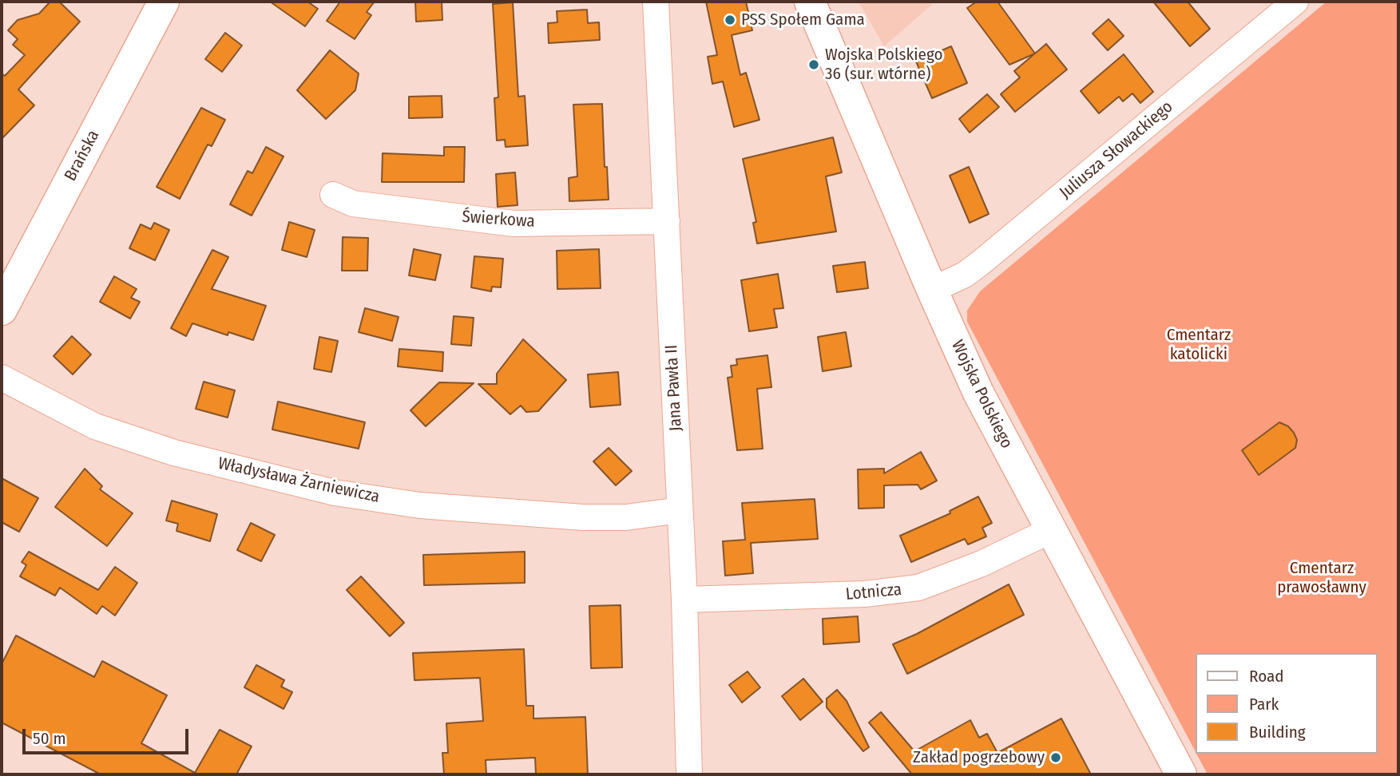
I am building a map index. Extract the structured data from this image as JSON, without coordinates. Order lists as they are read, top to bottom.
{
  "streets": {
    "main road": ["Brańska", "Wojska Polskiego"],
    "street": [
      "Juliusza Słowackiego",
      "Świerkowa",
      "Jana Pawła II",
      "Władysława Żarniewicza",
      "Lotnicza"
    ]
  },
  "crossings": [
    ["Juliusza Słowackiego", "Wojska Polskiego"],
    ["Świerkowa", "Jana Pawła II"],
    ["Jana Pawła II", "Władysława Żarniewicza"],
    ["Jana Pawła II", "Lotnicza"],
    ["Wojska Polskiego", "Lotnicza"]
  ],
  "parks": ["Cmentarz katolicki", "Cmentarz prawosławny"],
  "places": ["PSS Społem Gama", "Wojska Polskiego 36 (sur. wtórne)", "Zakład pogrzebowy"],
  "legend": ["Road", "Park", "Building"],
  "scale_bar": "50 m"
}
